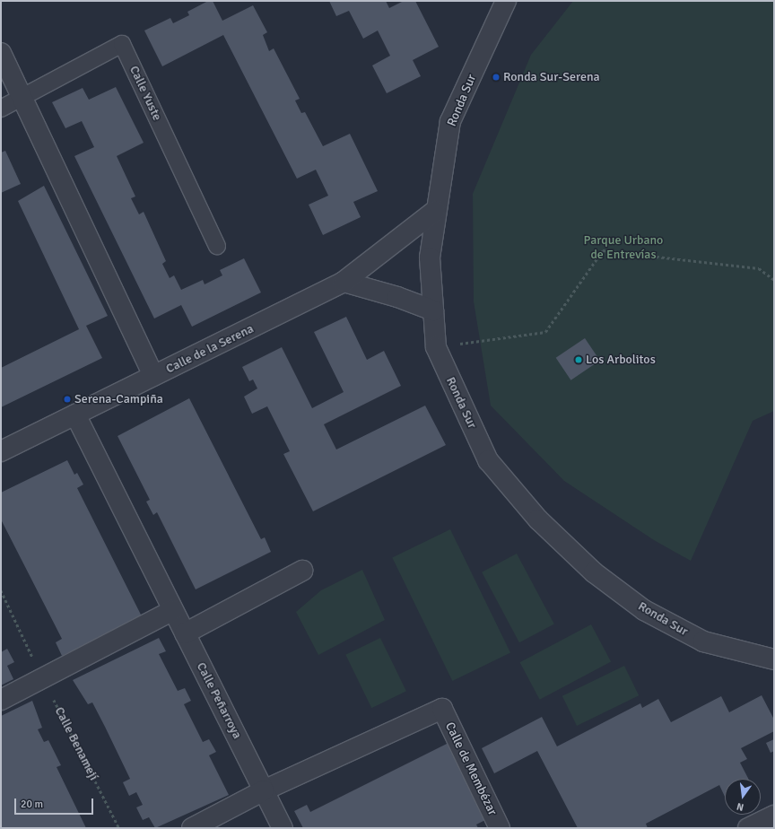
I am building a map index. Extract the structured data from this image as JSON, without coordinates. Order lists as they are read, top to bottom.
{
  "streets": {
    "street": [
      "Ronda Sur",
      "Calle de la Serena",
      "Calle Peñarroya",
      "Calle de Membézar"
    ],
    "lane": ["Calle Yuste"],
    "path": ["Calle Benamejí"]
  },
  "crossings": [
    ["Ronda Sur", "Calle de la Serena"],
    ["Calle Peñarroya", "Calle de Membézar"]
  ],
  "parks": ["Parque Urbano de Entrevías"],
  "places": ["Ronda Sur-Serena", "Los Arbolitos", "Serena-Campiña"],
  "scale_bar": "20 m",
  "north": "bottom"
}
